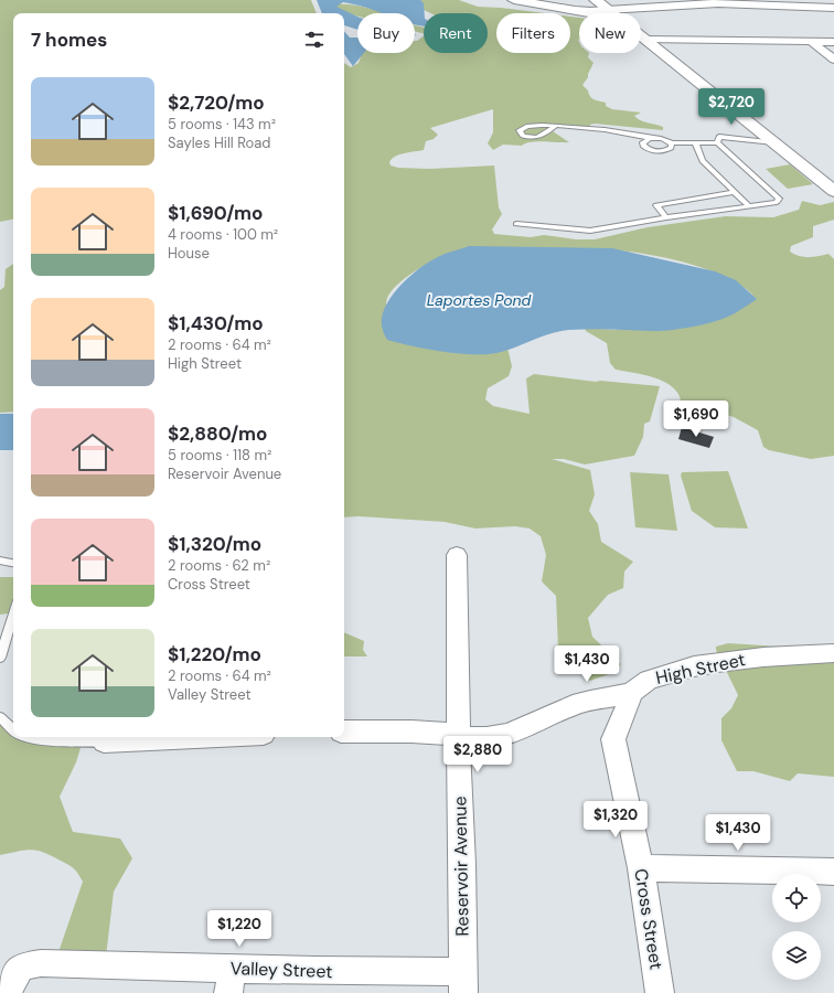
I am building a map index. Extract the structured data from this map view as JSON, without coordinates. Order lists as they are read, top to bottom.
{
  "streets": {
    "street": [
      "High Street",
      "Reservoir Avenue",
      "Cross Street",
      "Valley Street"
    ]
  },
  "crossings": [
    ["High Street", "Reservoir Avenue"],
    ["High Street", "Cross Street"],
    ["Reservoir Avenue", "Valley Street"]
  ],
  "water": ["Laportes Pond"],
  "page": {
    "chip": [
      "Buy",
      "Rent",
      "Filters",
      "New"
    ],
    "heading": "7 homes",
    "list": [
      {
        "name": "$2,720/mo",
        "note": "5 rooms · 143 m² · Sayles Hill Road"
      },
      {
        "name": "$1,690/mo",
        "note": "4 rooms · 100 m² · House"
      },
      {
        "name": "$1,430/mo",
        "note": "2 rooms · 64 m² · High Street"
      },
      {
        "name": "$2,880/mo",
        "note": "5 rooms · 118 m² · Reservoir Avenue"
      },
      {
        "name": "$1,320/mo",
        "note": "2 rooms · 62 m² · Cross Street"
      },
      {
        "name": "$1,220/mo",
        "note": "2 rooms · 64 m² · Valley Street"
      }
    ],
    "price": [
      "$2,720",
      "$1,690",
      "$1,430",
      "$2,880",
      "$1,320",
      "$1,430",
      "$1,220"
    ]
  }
}
